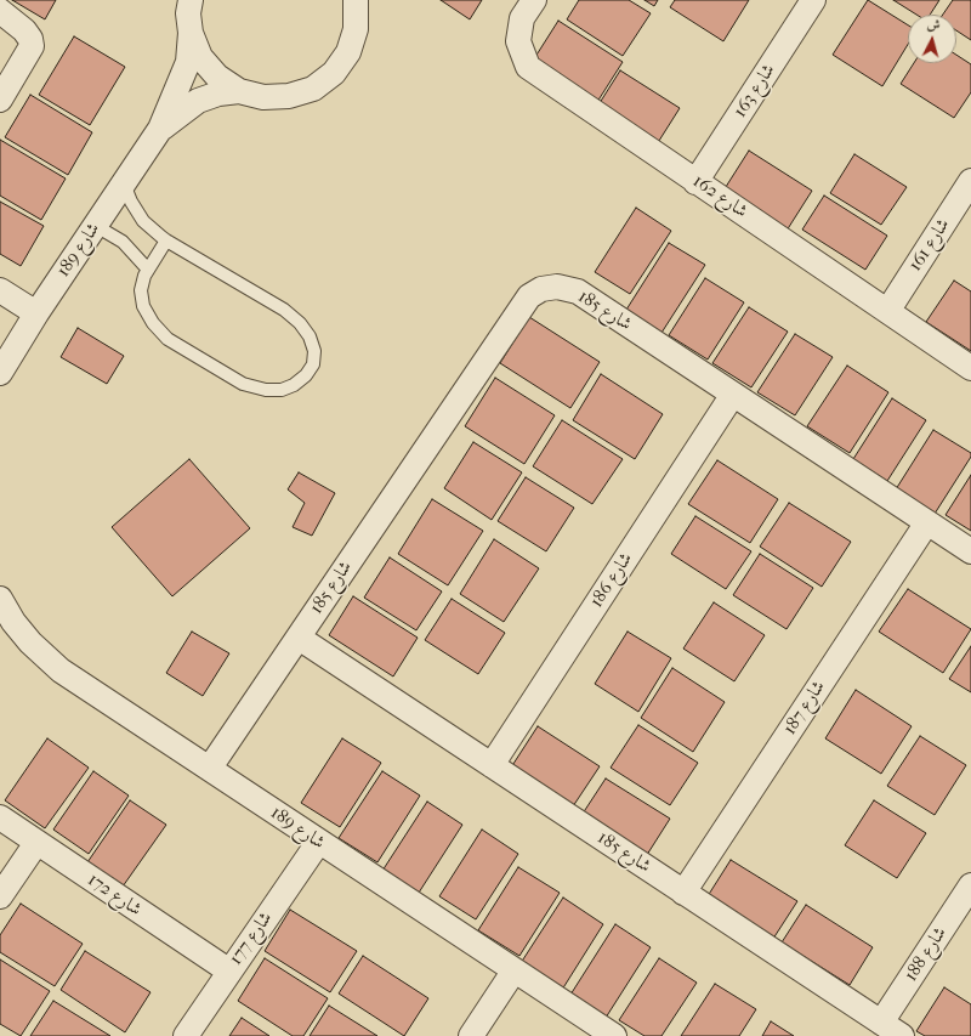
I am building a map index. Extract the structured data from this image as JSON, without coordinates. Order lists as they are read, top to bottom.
{
  "streets": {
    "street": [
      "شارع 163",
      "شارع 162",
      "شارع 161",
      "شارع 189",
      "شارع 185",
      "شارع 186",
      "شارع 187",
      "شارع 172",
      "شارع 177",
      "شارع 188"
    ]
  },
  "crossings": [
    ["شارع 163", "شارع 162"],
    ["شارع 162", "شارع 161"],
    ["شارع 189", "شارع 185"],
    ["شارع 189", "شارع 177"],
    ["شارع 185", "شارع 186"],
    ["شارع 185", "شارع 187"],
    ["شارع 185", "شارع 188"],
    ["شارع 172", "شارع 177"]
  ],
  "north": "top"
}
